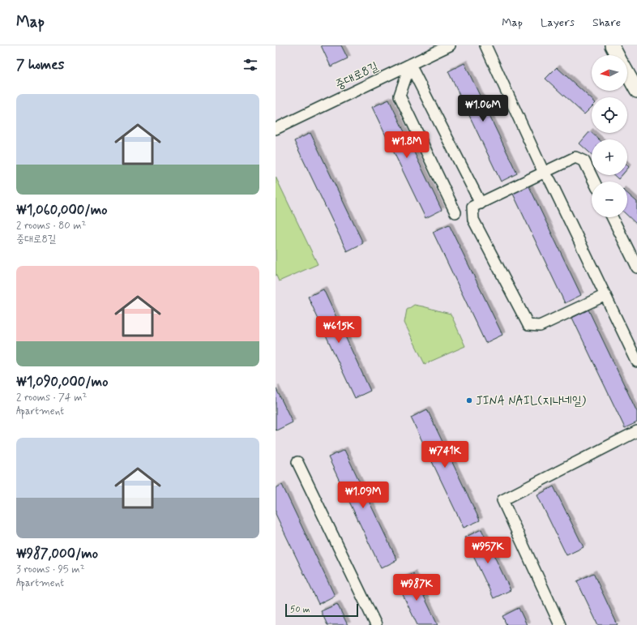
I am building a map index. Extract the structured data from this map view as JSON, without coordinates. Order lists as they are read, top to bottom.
{
  "streets": {
    "street": ["중대로8길"]
  },
  "places": ["JINA NAIL(지나네일)"],
  "scale_bar": "50 m",
  "north": "left",
  "page": {
    "header": "Map",
    "nav": ["Map", "Layers", "Share"],
    "heading": "7 homes",
    "map_buttons": ["+", "−"],
    "list": [
      {
        "name": "₩1,060,000/mo",
        "note": "2 rooms · 80 m² · 중대로8길"
      },
      {
        "name": "₩1,090,000/mo",
        "note": "2 rooms · 74 m² · Apartment"
      },
      {
        "name": "₩987,000/mo",
        "note": "3 rooms · 95 m² · Apartment"
      }
    ],
    "price": [
      "₩1.06M",
      "₩1.8M",
      "₩615K",
      "₩741K",
      "₩1.09M",
      "₩957K",
      "₩987K"
    ],
    "scale": "50 m"
  }
}
